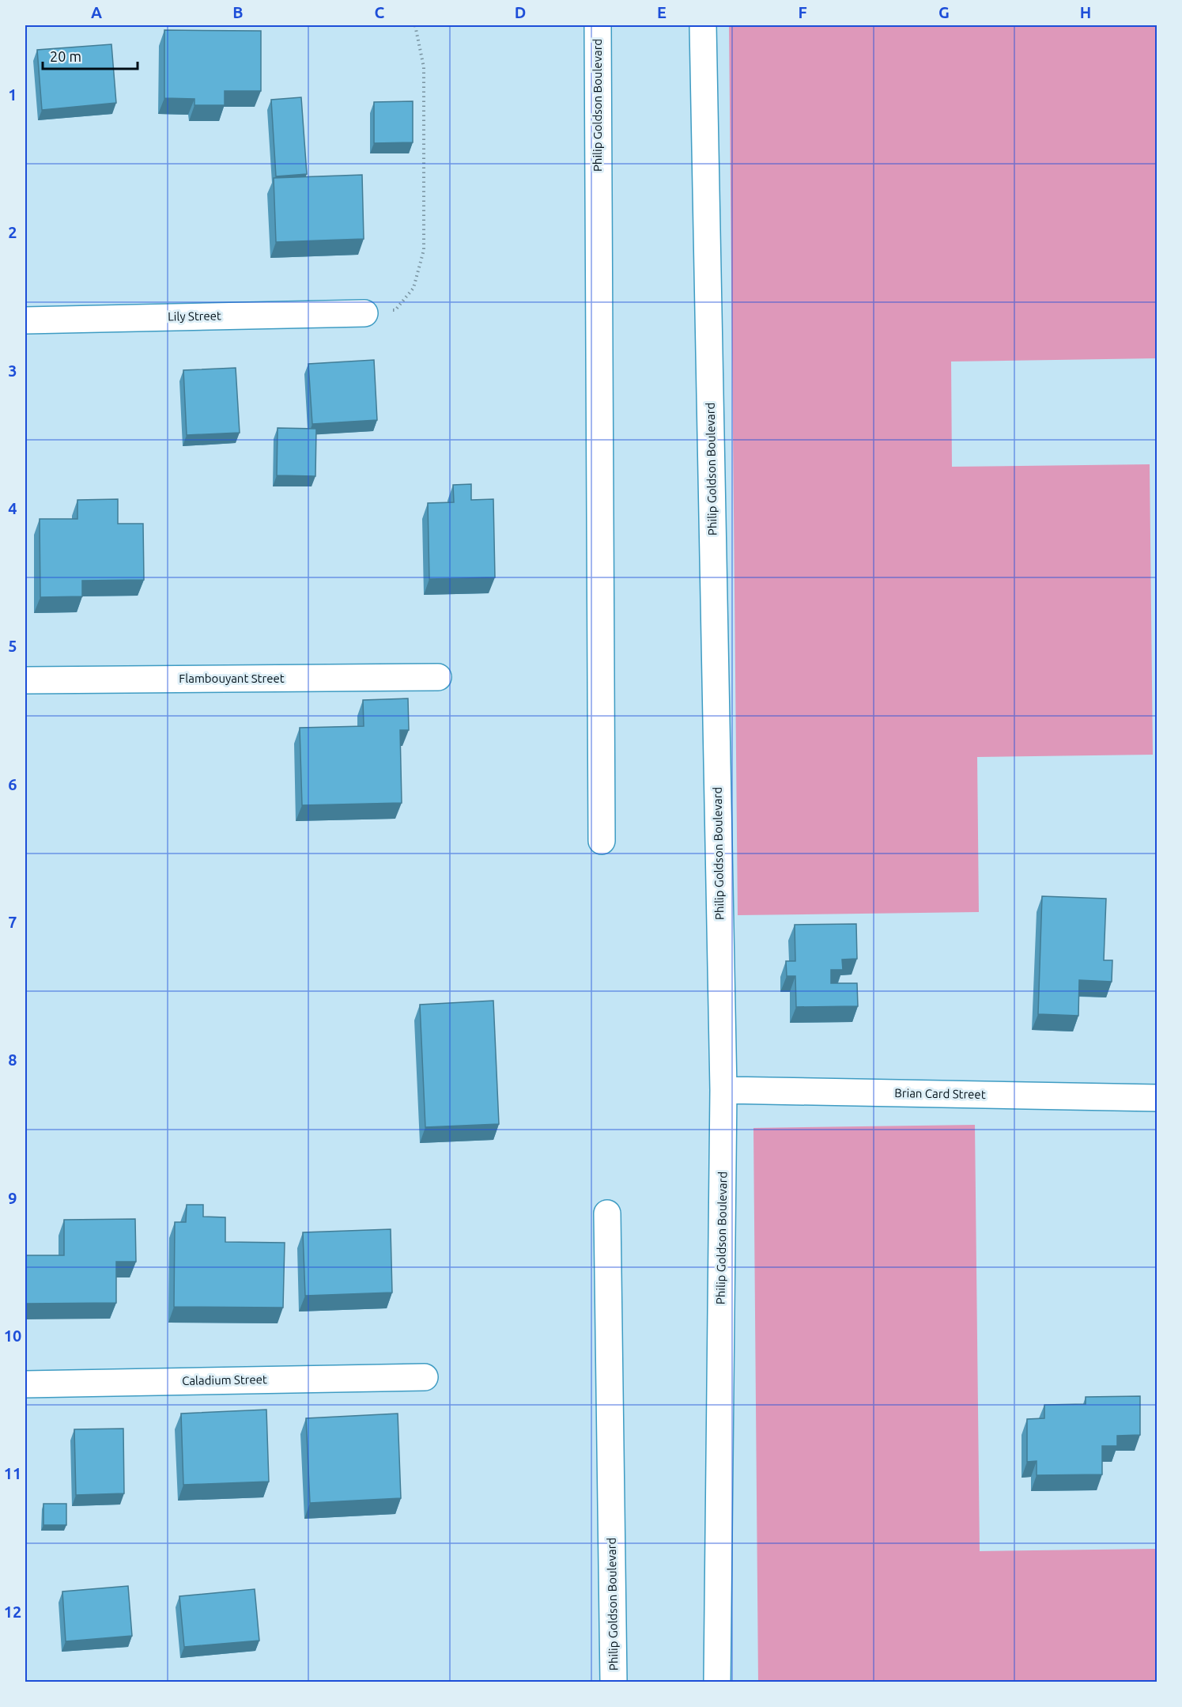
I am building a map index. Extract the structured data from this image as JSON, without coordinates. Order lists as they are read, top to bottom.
{
  "streets": {
    "street": [
      "Philip Goldson Boulevard",
      "Lily Street",
      "Flambouyant Street",
      "Brian Card Street",
      "Caladium Street"
    ]
  },
  "crossings": [
    ["Philip Goldson Boulevard", "Brian Card Street"]
  ],
  "scale_bar": "20 m",
  "grid": {
    "columns": [
      "A",
      "B",
      "C",
      "D",
      "E",
      "F",
      "G",
      "H"
    ],
    "rows": [
      "1",
      "2",
      "3",
      "4",
      "5",
      "6",
      "7",
      "8",
      "9",
      "10",
      "11",
      "12"
    ]
  }
}
